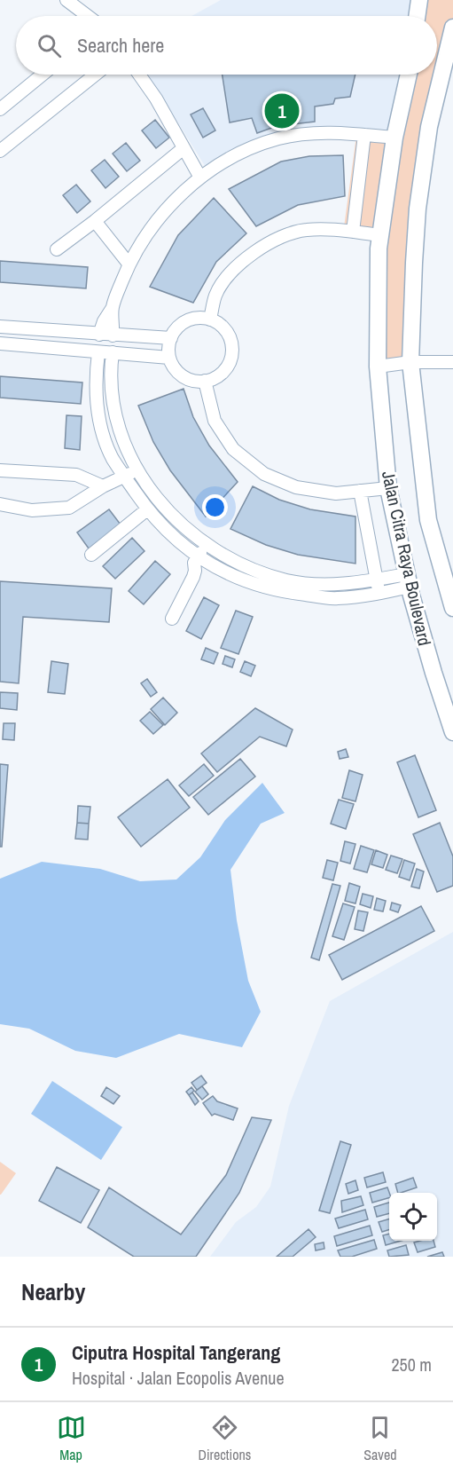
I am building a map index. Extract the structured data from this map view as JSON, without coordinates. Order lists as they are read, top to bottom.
{
  "streets": {
    "main road": ["Jalan Citra Raya Boulevard"]
  },
  "page": {
    "search": "Search here",
    "pins": "1",
    "heading": "Nearby",
    "list": [
      {
        "mark": "1",
        "name": "Ciputra Hospital Tangerang",
        "note": "Hospital · Jalan Ecopolis Avenue",
        "value": "250 m"
      }
    ],
    "nav": ["Map", "Directions", "Saved"]
  }
}
